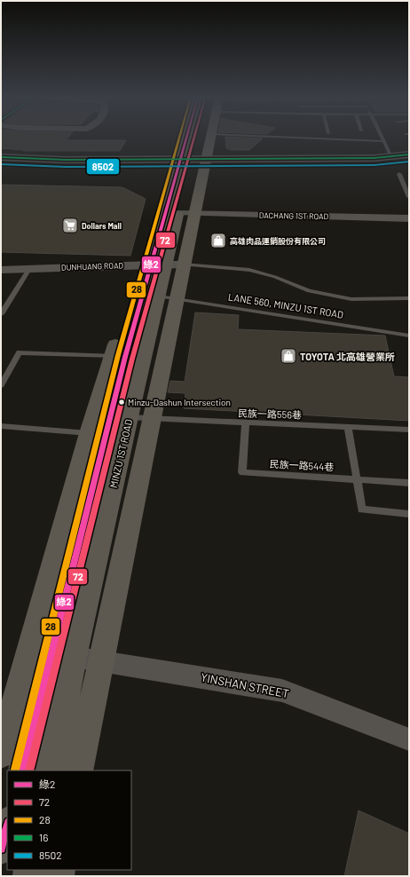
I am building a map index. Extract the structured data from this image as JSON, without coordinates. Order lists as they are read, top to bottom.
{
  "streets": {
    "main road": ["MINZU 1ST ROAD"],
    "street": ["DACHANG 1ST ROAD", "DUNHUANG ROAD", "YINSHAN STREET"],
    "lane": ["LANE 560, MINZU 1ST ROAD", "民族一路556巷", "民族一路544巷"]
  },
  "crossings": [
    ["DACHANG 1ST ROAD", "MINZU 1ST ROAD"],
    ["DUNHUANG ROAD", "MINZU 1ST ROAD"],
    ["LANE 560, MINZU 1ST ROAD", "MINZU 1ST ROAD"],
    ["民族一路556巷", "MINZU 1ST ROAD"],
    ["民族一路556巷", "民族一路544巷"],
    ["MINZU 1ST ROAD", "YINSHAN STREET"]
  ],
  "places": {
    "supermarket": ["Dollars Mall"],
    "shop": ["高雄肉品運銷股份有限公司", "TOYOTA 北高雄營業所"],
    "other": ["Minzu-Dashun Intersection"]
  },
  "lines": [
    "transit line 綠2",
    "transit line 72",
    "transit line 28",
    "transit line 16",
    "transit line 8502"
  ],
  "legend": [
    "綠2",
    "72",
    "28",
    "16",
    "8502"
  ]
}
